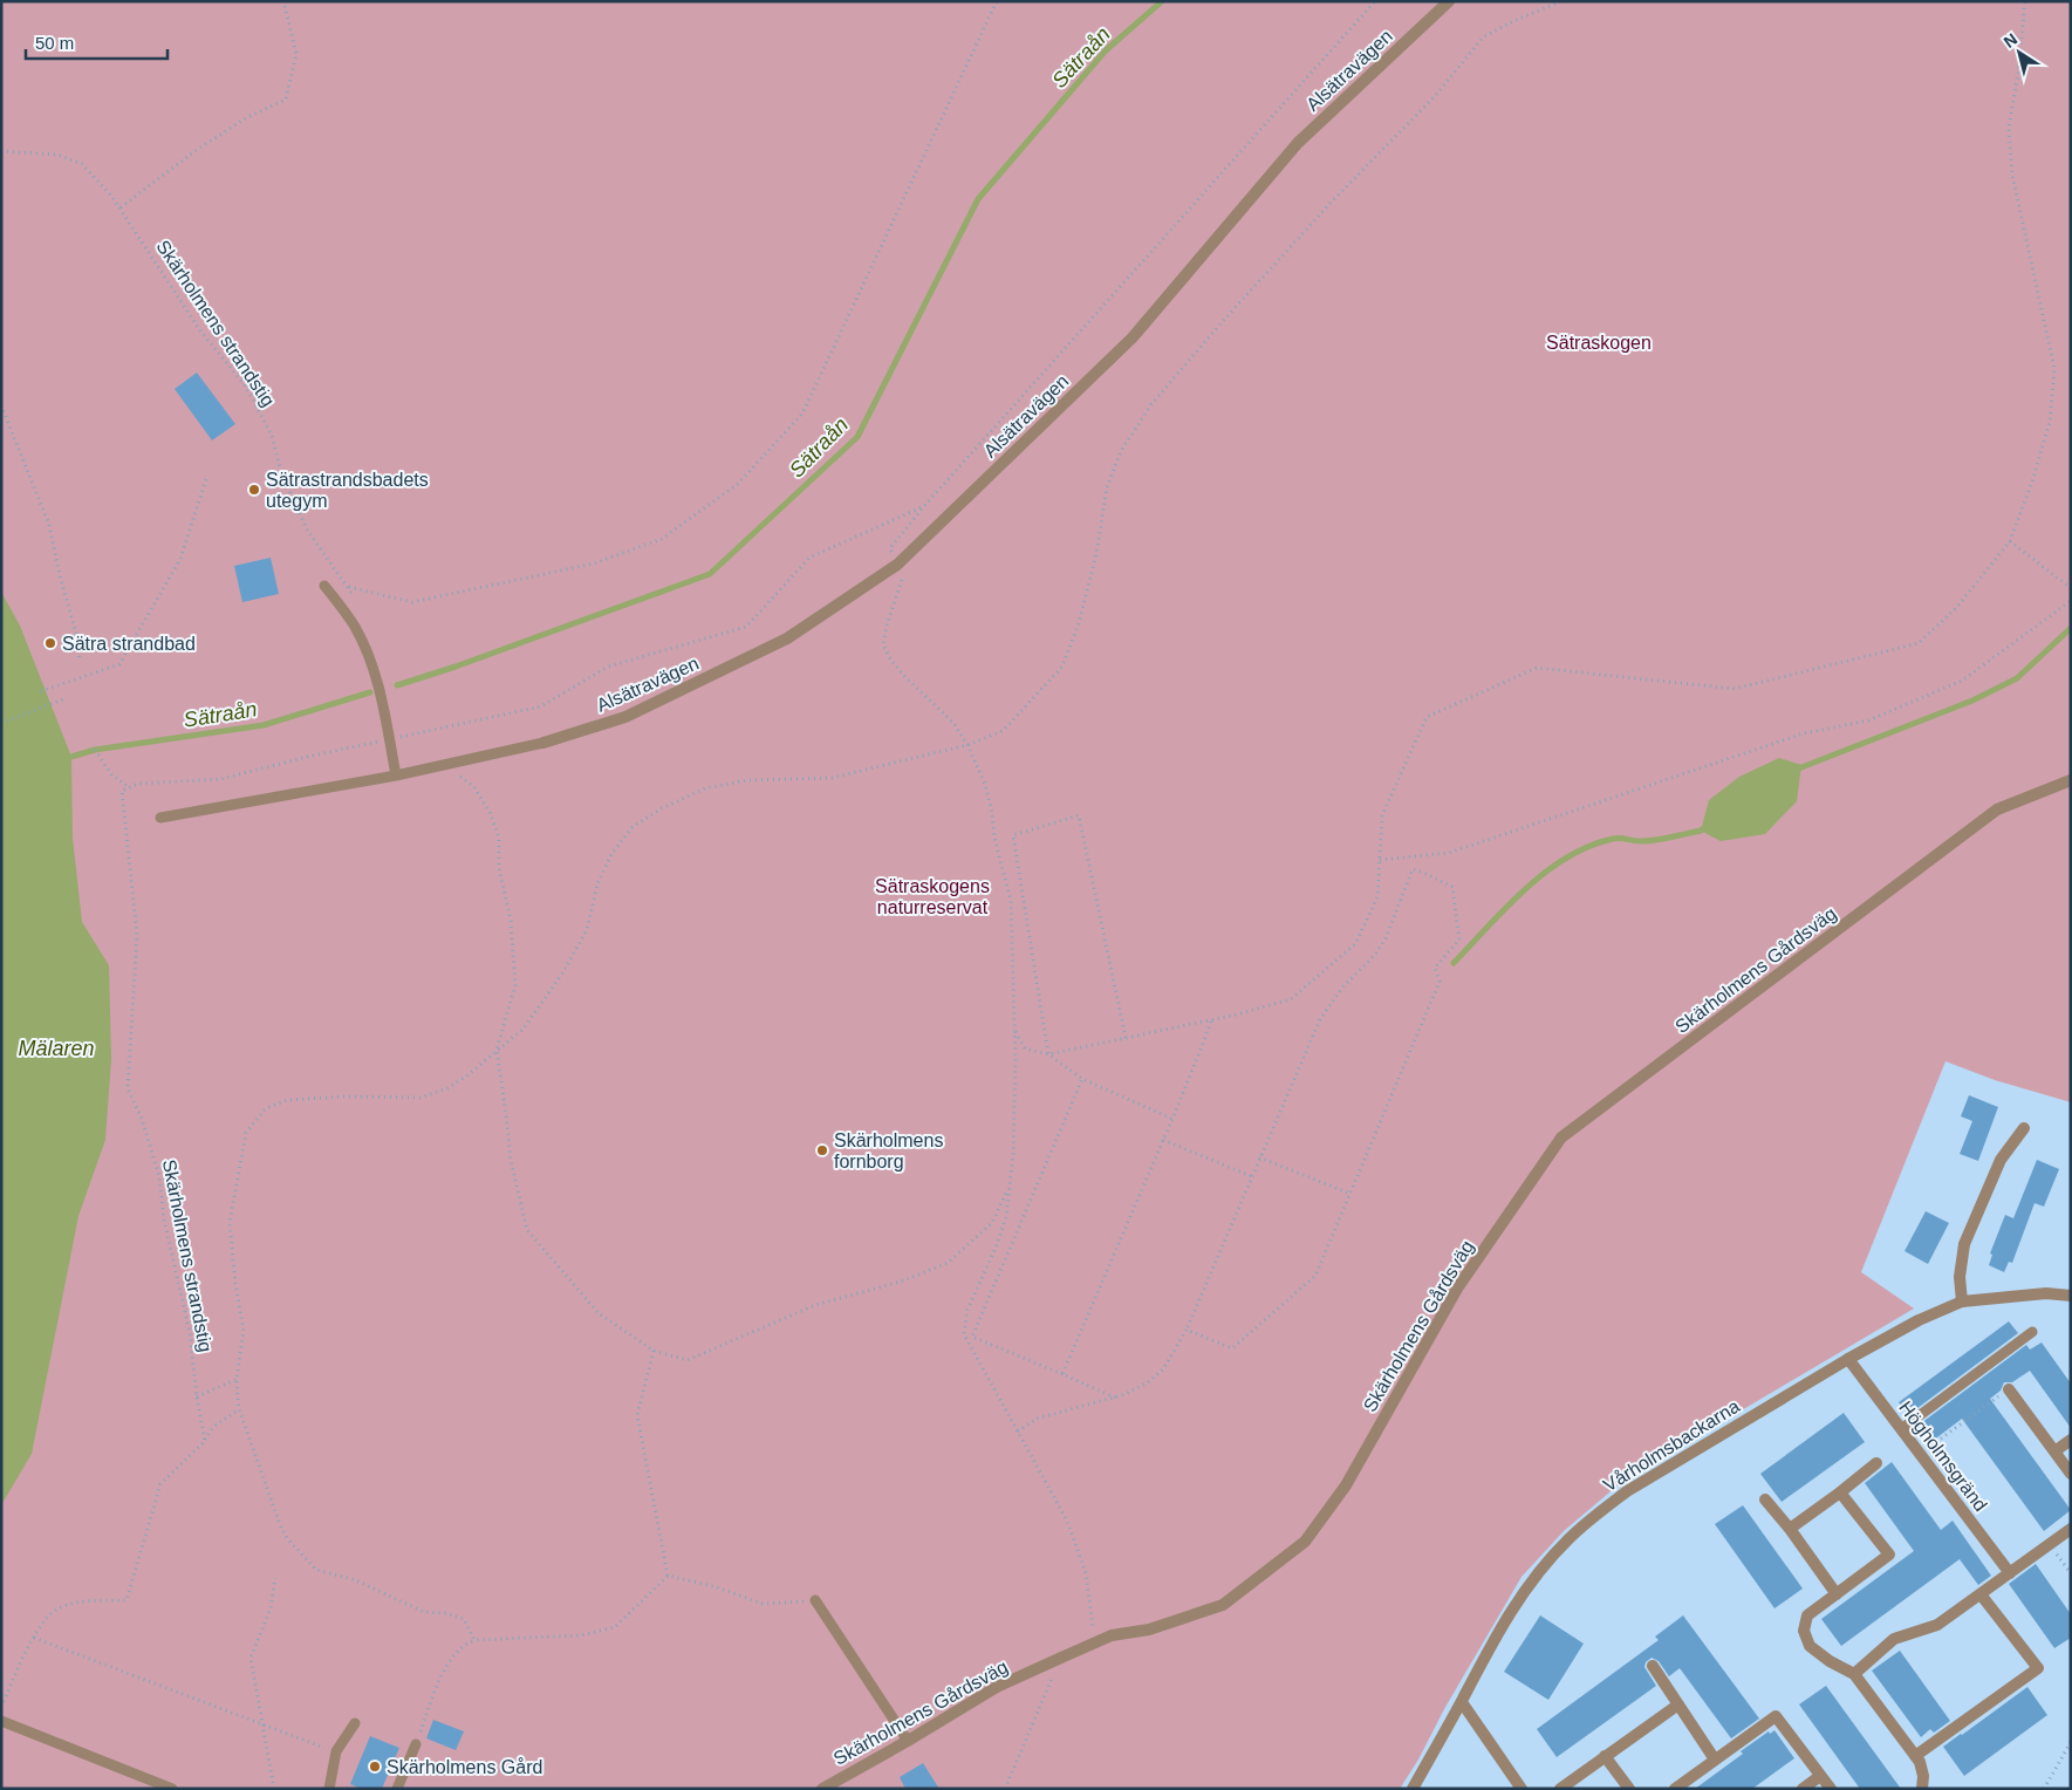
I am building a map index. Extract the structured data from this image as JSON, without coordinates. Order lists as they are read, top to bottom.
{
  "streets": {
    "street": [
      "Alsätravägen",
      "Skärholmens Gårdsväg",
      "Vårholmsbackarna",
      "Högholmsgränd"
    ],
    "path": ["Skärholmens strandstig"]
  },
  "crossings": [
    ["Vårholmsbackarna", "Högholmsgränd"]
  ],
  "water": ["Sätraån", "Mälaren"],
  "parks": ["Sätraskogen", "Sätraskogens naturreservat"],
  "places": [
    "Sätrastrandsbadets utegym",
    "Sätra strandbad",
    "Skärholmens fornborg",
    "Skärholmens Gård"
  ],
  "scale_bar": "50 m",
  "north": "top left"
}
